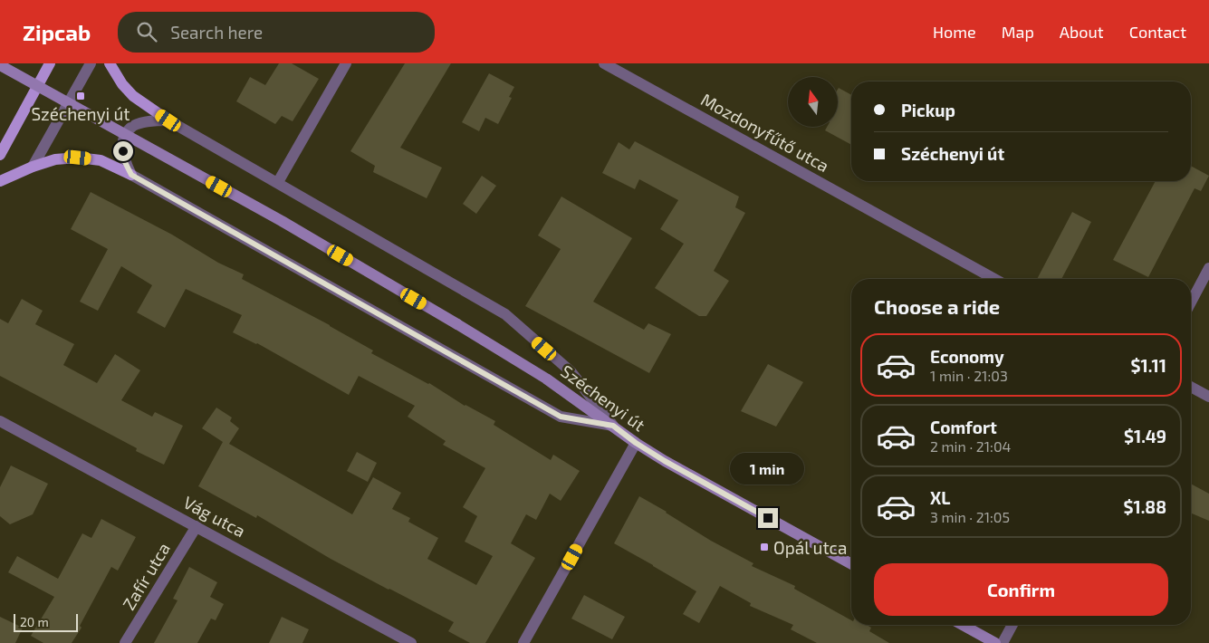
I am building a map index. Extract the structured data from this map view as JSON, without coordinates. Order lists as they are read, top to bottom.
{
  "streets": {
    "street": [
      "Mozdonyfűtő utca",
      "Széchenyi út",
      "Vág utca",
      "Zafír utca"
    ]
  },
  "crossings": [
    ["Vág utca", "Zafír utca"]
  ],
  "places": {
    "transit": ["Széchenyi út", "Opál utca"]
  },
  "scale_bar": "20 m",
  "north": "top",
  "page": {
    "header": "Zipcab",
    "search": "Search here",
    "nav": [
      "Home",
      "Map",
      "About",
      "Contact"
    ],
    "banner": ["Pickup", "Széchenyi út"],
    "heading": "Choose a ride",
    "list": [
      {
        "name": "Economy",
        "note": "1 min · 21:03",
        "value": "$1.11"
      },
      {
        "name": "Comfort",
        "note": "2 min · 21:04",
        "value": "$1.49"
      },
      {
        "name": "XL",
        "note": "3 min · 21:05",
        "value": "$1.88"
      }
    ],
    "bubble": "1 min",
    "buttons": "Confirm",
    "scale": "20 m"
  }
}
